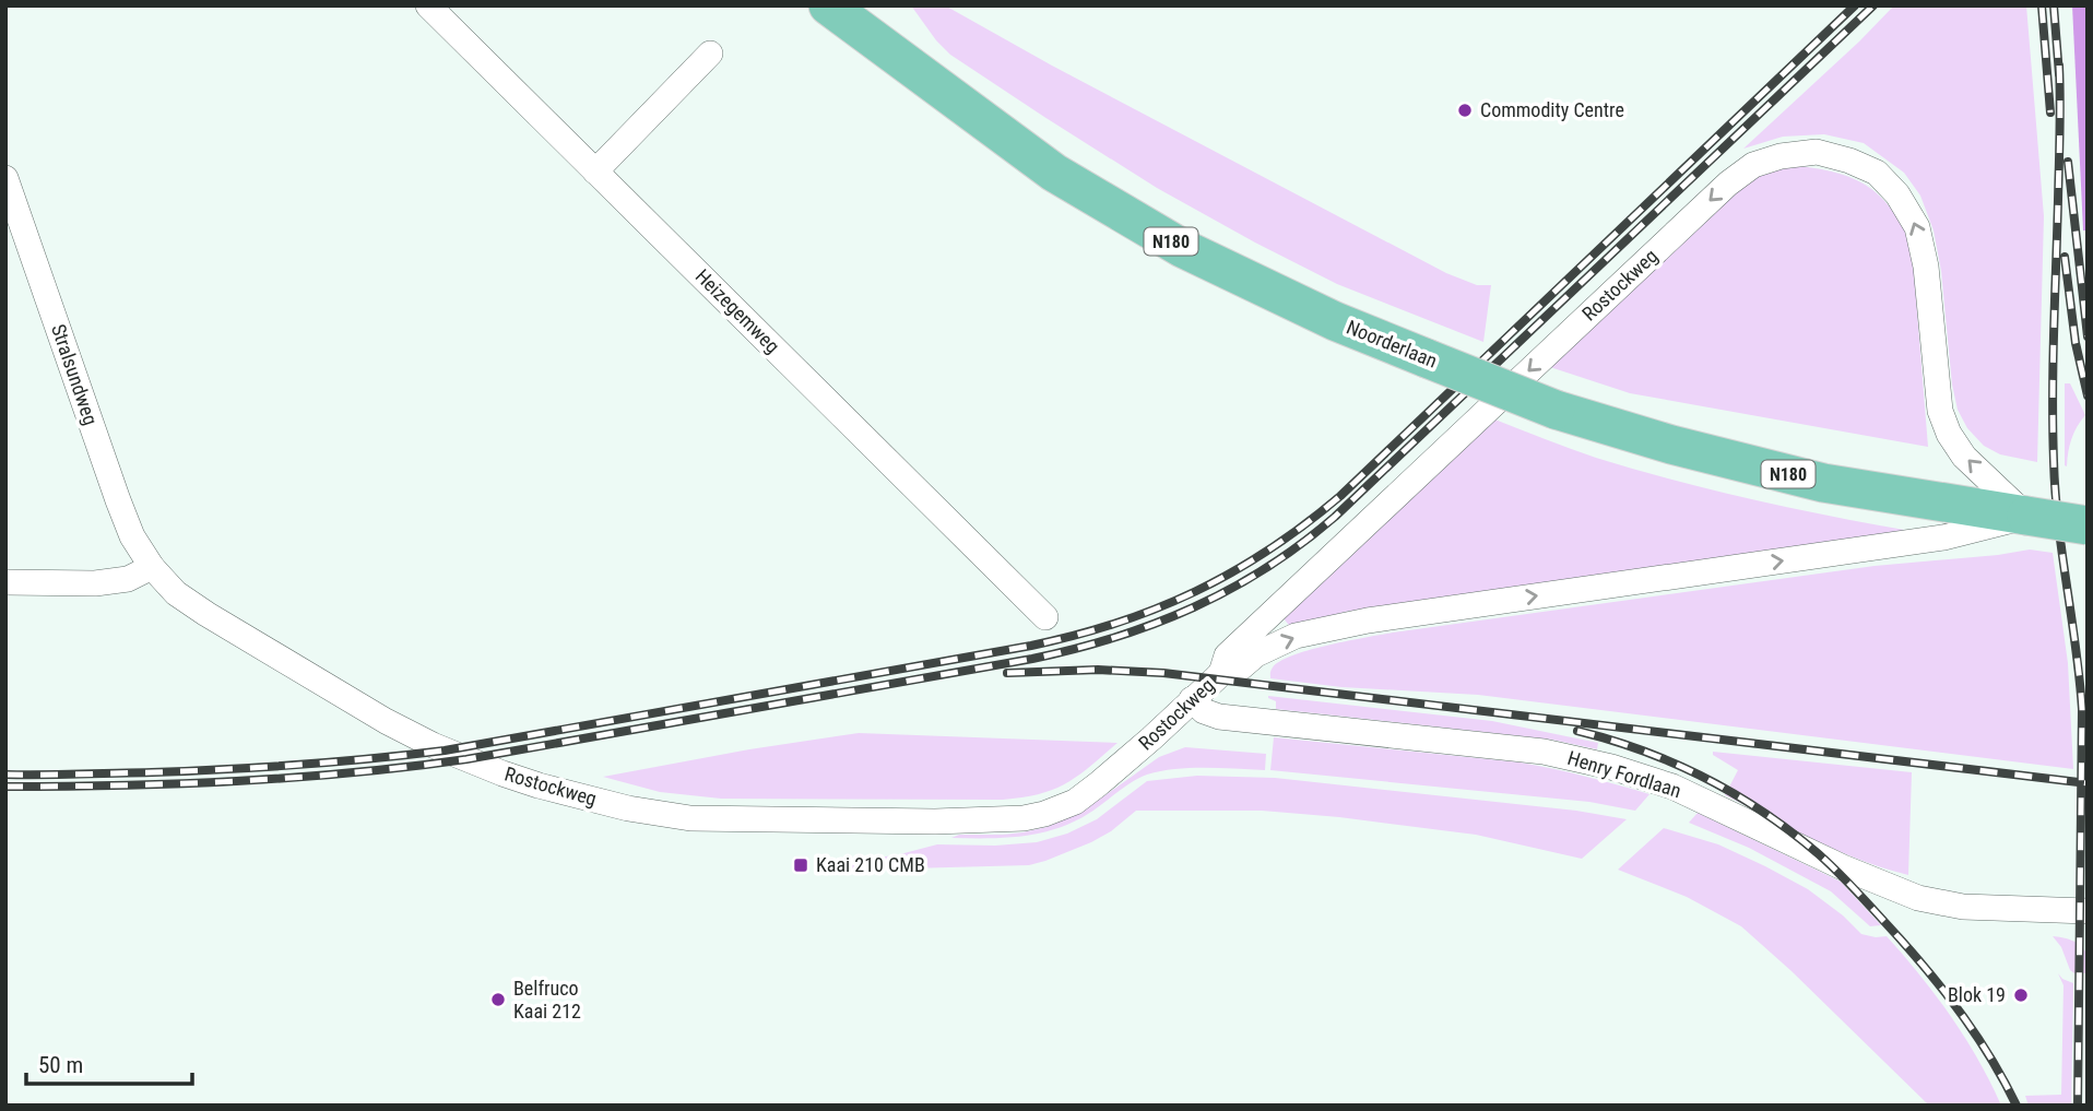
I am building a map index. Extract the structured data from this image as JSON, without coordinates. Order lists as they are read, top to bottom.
{
  "streets": {
    "main road": ["N180", "Noorderlaan"],
    "street": [
      "Rostockweg",
      "Heizegemweg",
      "Stralsundweg",
      "Henry Fordlaan"
    ]
  },
  "crossings": [
    ["Rostockweg", "Noorderlaan"],
    ["Rostockweg", "Stralsundweg"],
    ["Rostockweg", "Henry Fordlaan"]
  ],
  "one_way": ["Noorderlaan"],
  "places": {
    "other": ["Commodity Centre", "Blok 19", "Belfruco Kaai 212"],
    "transit": ["Kaai 210 CMB"]
  },
  "scale_bar": "50 m"
}
